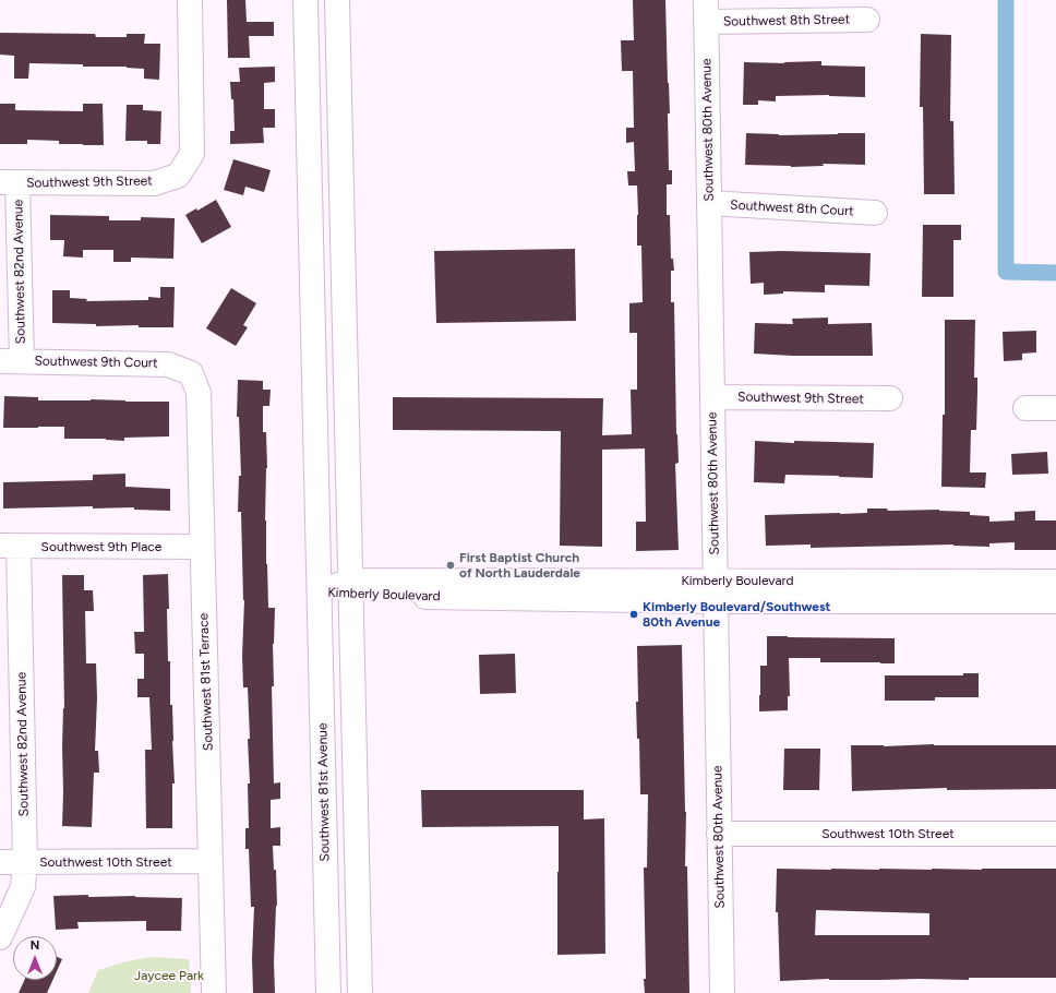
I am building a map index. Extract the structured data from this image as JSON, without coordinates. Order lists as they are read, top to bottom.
{
  "streets": {
    "street": [
      "Southwest 8th Street",
      "Southwest 80th Avenue",
      "Southwest 9th Street",
      "Southwest 8th Court",
      "Southwest 82nd Avenue",
      "Southwest 9th Court",
      "Southwest 9th Place",
      "Kimberly Boulevard",
      "Southwest 81st Terrace",
      "Southwest 81st Avenue",
      "Southwest 10th Street"
    ]
  },
  "crossings": [
    ["Southwest 8th Street", "Southwest 80th Avenue"],
    ["Southwest 80th Avenue", "Southwest 9th Street"],
    ["Southwest 80th Avenue", "Southwest 8th Court"],
    ["Southwest 80th Avenue", "Kimberly Boulevard"],
    ["Southwest 80th Avenue", "Southwest 10th Street"],
    ["Southwest 9th Street", "Southwest 82nd Avenue"],
    ["Southwest 82nd Avenue", "Southwest 9th Court"],
    ["Southwest 82nd Avenue", "Southwest 9th Place"],
    ["Southwest 82nd Avenue", "Southwest 10th Street"],
    ["Southwest 9th Court", "Southwest 81st Terrace"],
    ["Southwest 9th Place", "Southwest 81st Terrace"],
    ["Kimberly Boulevard", "Southwest 81st Avenue"],
    ["Southwest 81st Terrace", "Southwest 10th Street"]
  ],
  "parks": ["Jaycee Park"],
  "places": ["First Baptist Church of North Lauderdale", "Kimberly Boulevard/Southwest 80th Avenue"],
  "north": "top"
}
